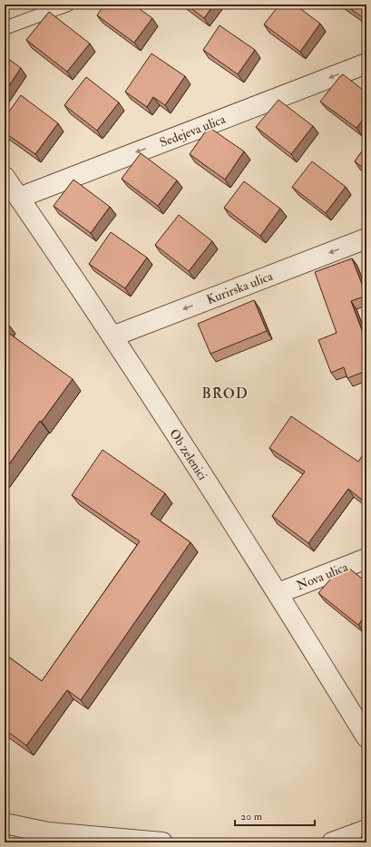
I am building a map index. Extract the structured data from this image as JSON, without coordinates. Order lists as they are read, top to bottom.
{
  "streets": {
    "street": [
      "Sedejeva ulica",
      "Kurirska ulica",
      "Ob zelenici",
      "Nova ulica"
    ]
  },
  "crossings": [
    ["Sedejeva ulica", "Ob zelenici"],
    ["Kurirska ulica", "Ob zelenici"],
    ["Ob zelenici", "Nova ulica"]
  ],
  "one_way": ["Sedejeva ulica", "Kurirska ulica"],
  "districts": ["BROD"],
  "scale_bar": "20 m"
}
